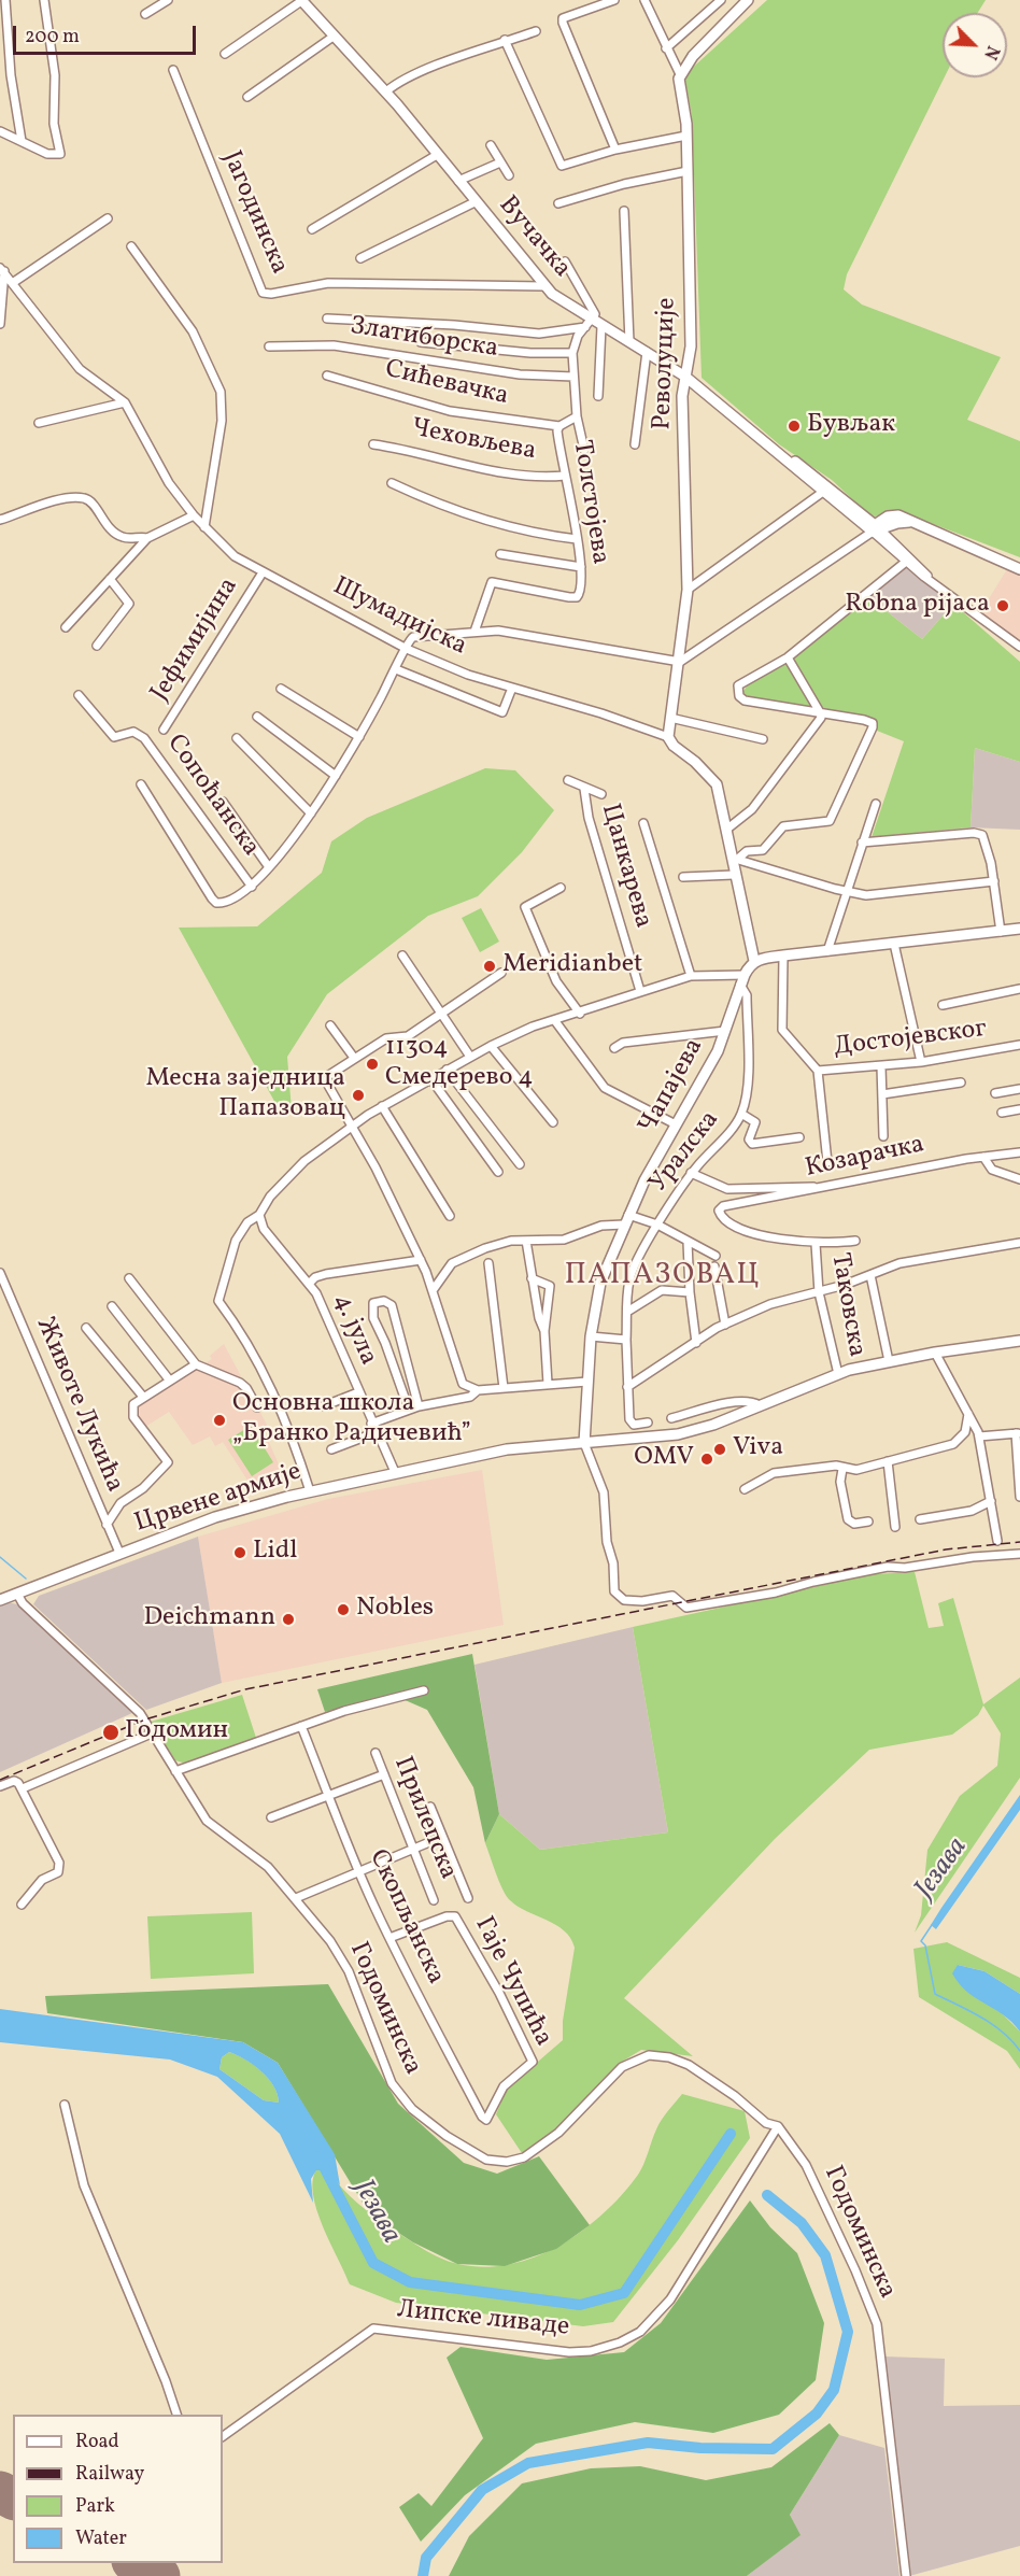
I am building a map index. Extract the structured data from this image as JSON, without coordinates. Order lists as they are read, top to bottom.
{
  "streets": {
    "street": [
      "Јагодинска",
      "Вучачка",
      "Златиборска",
      "Револуције",
      "Сићевачка",
      "Чеховљева",
      "Толстојева",
      "Шумадијска",
      "Јефимијина",
      "Сопоћанска",
      "Цанкарева",
      "Достојевског",
      "Чапајева",
      "Уралска",
      "Козарачка",
      "Таковска",
      "4. јула",
      "Животе Лукића",
      "Црвене армије",
      "Прилепска",
      "Скопљанска",
      "Гаје Чупића",
      "Годоминска",
      "Липске ливаде"
    ]
  },
  "crossings": [
    ["Јагодинска", "Вучачка"],
    ["Вучачка", "Револуције"],
    ["Вучачка", "Толстојева"],
    ["Златиборска", "Толстојева"],
    ["Револуције", "Шумадијска"],
    ["Сићевачка", "Толстојева"],
    ["Чеховљева", "Толстојева"],
    ["Шумадијска", "Јефимијина"],
    ["Шумадијска", "Чапајева"],
    ["Чапајева", "Уралска"],
    ["Чапајева", "Црвене армије"],
    ["Козарачка", "Таковска"],
    ["Таковска", "Црвене армије"],
    ["4. јула", "Црвене армије"],
    ["Животе Лукића", "Црвене армије"],
    ["Црвене армије", "Годоминска"],
    ["Скопљанска", "Гаје Чупића"],
    ["Годоминска", "Липске ливаде"]
  ],
  "districts": ["ПАПАЗОВАЦ"],
  "water": ["Језава"],
  "places": [
    "Бувљак",
    "Robna pijaca",
    "Meridianbet",
    "11304 Смедерево 4",
    "Месна заједница Папазовац",
    "Основна школа „Бранко Радичевић”",
    "Viva",
    "OMV",
    "Lidl",
    "Nobles",
    "Deichmann",
    "Годомин"
  ],
  "legend": [
    "Road",
    "Railway",
    "Park",
    "Water"
  ],
  "scale_bar": "200 m",
  "north": "bottom right"
}
